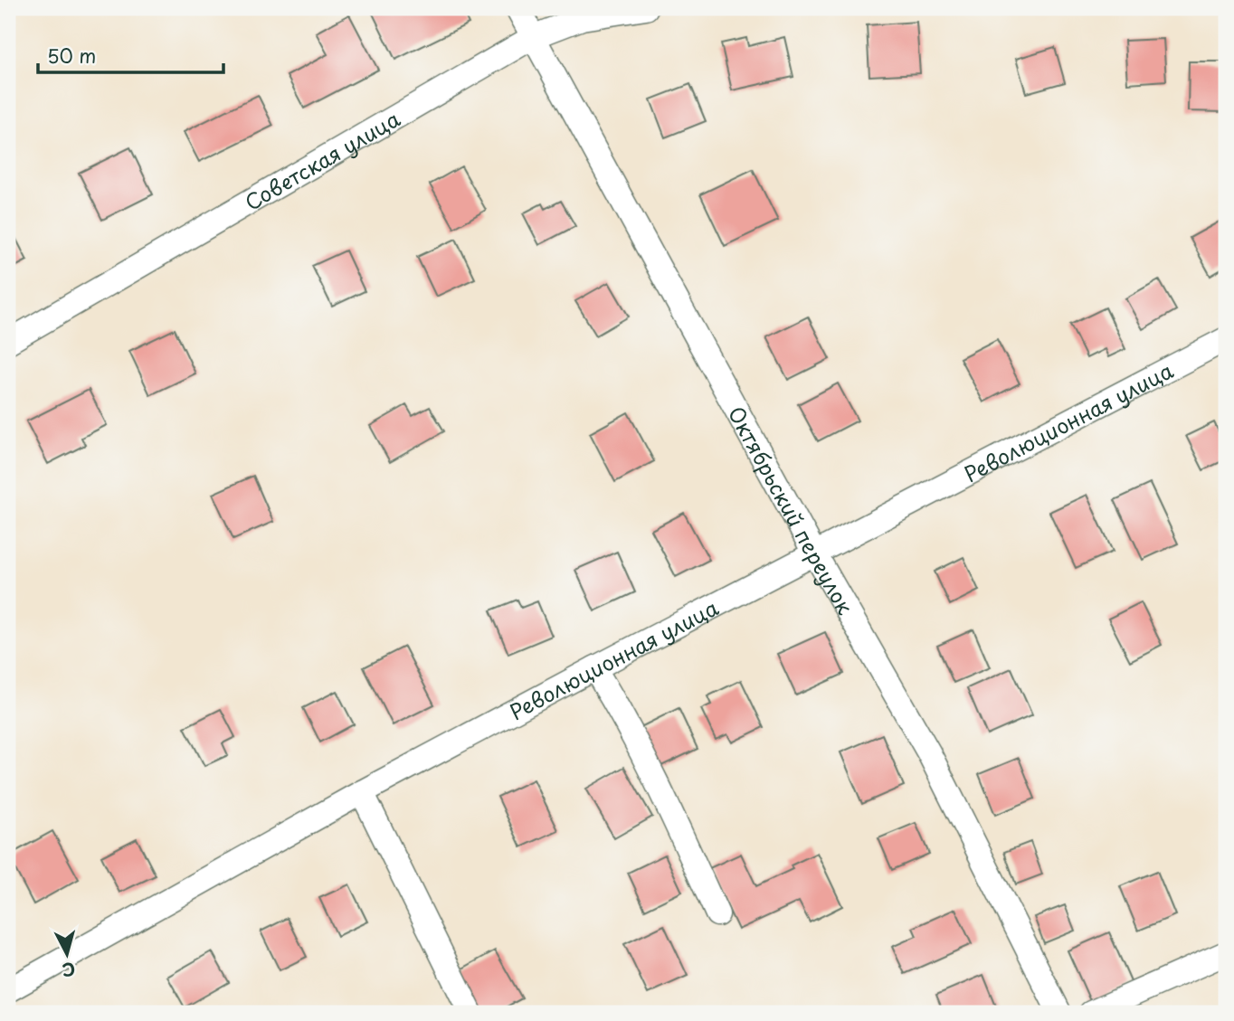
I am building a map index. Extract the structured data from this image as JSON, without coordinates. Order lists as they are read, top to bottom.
{
  "streets": {
    "street": ["Советская улица", "Революционная улица", "Октябрьский переулок"]
  },
  "crossings": [
    ["Советская улица", "Октябрьский переулок"],
    ["Революционная улица", "Октябрьский переулок"]
  ],
  "scale_bar": "50 m",
  "north": "bottom"
}
